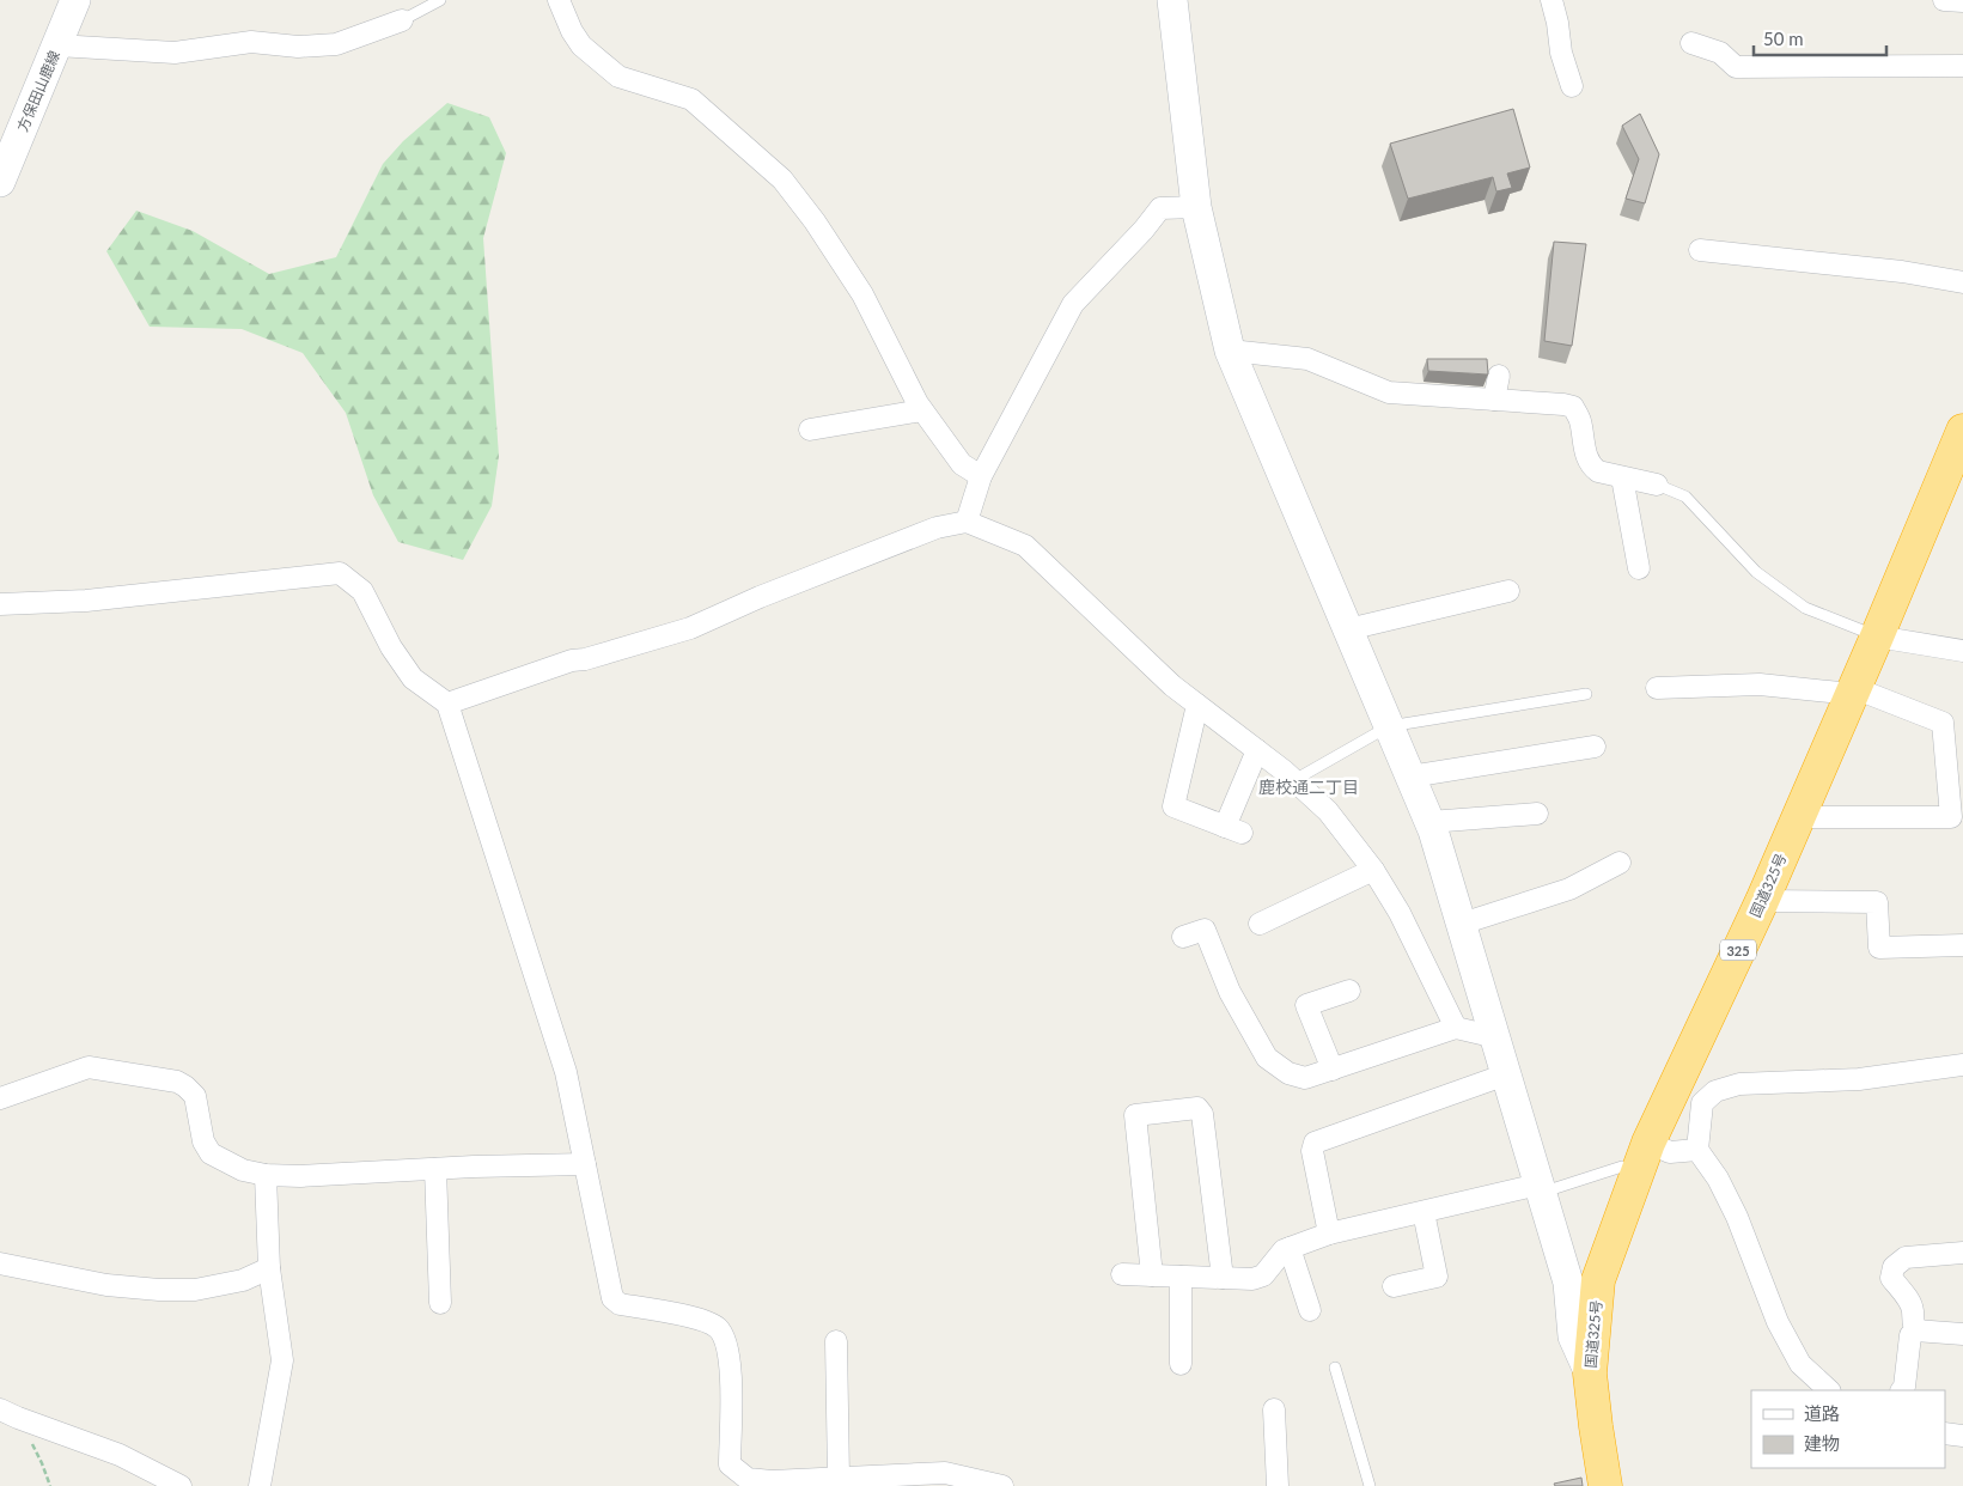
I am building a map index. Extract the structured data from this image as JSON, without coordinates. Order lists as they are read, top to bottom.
{
  "streets": {
    "highway": ["国道325号", "325"],
    "street": ["方保田山鹿線"]
  },
  "districts": ["鹿校通二丁目"],
  "legend": ["道路", "建物"],
  "scale_bar": "50 m"
}
